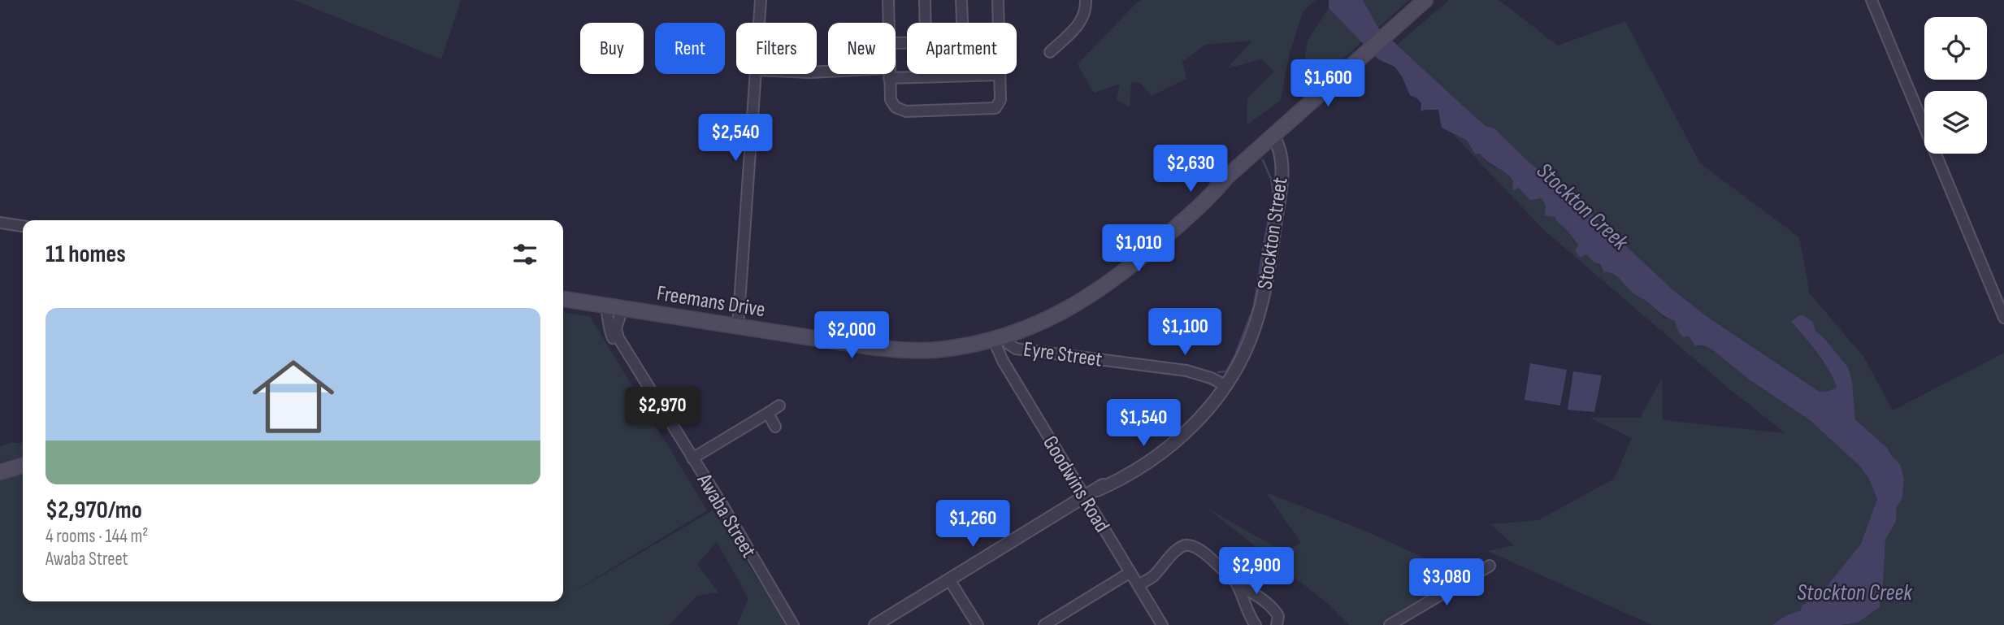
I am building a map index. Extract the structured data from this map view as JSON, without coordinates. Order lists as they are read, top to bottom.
{
  "streets": {
    "main road": ["Freemans Drive"],
    "street": [
      "Stockton Street",
      "Eyre Street",
      "Goodwins Road",
      "Awaba Street"
    ]
  },
  "crossings": [
    ["Stockton Street", "Freemans Drive"],
    ["Stockton Street", "Eyre Street"],
    ["Stockton Street", "Goodwins Road"],
    ["Freemans Drive", "Eyre Street"],
    ["Freemans Drive", "Goodwins Road"],
    ["Freemans Drive", "Awaba Street"],
    ["Eyre Street", "Goodwins Road"]
  ],
  "water": ["Stockton Creek"],
  "page": {
    "chip": [
      "Buy",
      "Rent",
      "Filters",
      "New",
      "Apartment"
    ],
    "price": [
      "$1,600",
      "$2,540",
      "$2,630",
      "$1,010",
      "$1,100",
      "$2,000",
      "$2,970",
      "$1,540",
      "$1,260",
      "$2,900",
      "$3,080"
    ],
    "heading": "11 homes",
    "list": [
      {
        "name": "$2,970/mo",
        "note": "4 rooms · 144 m² · Awaba Street"
      }
    ]
  }
}
